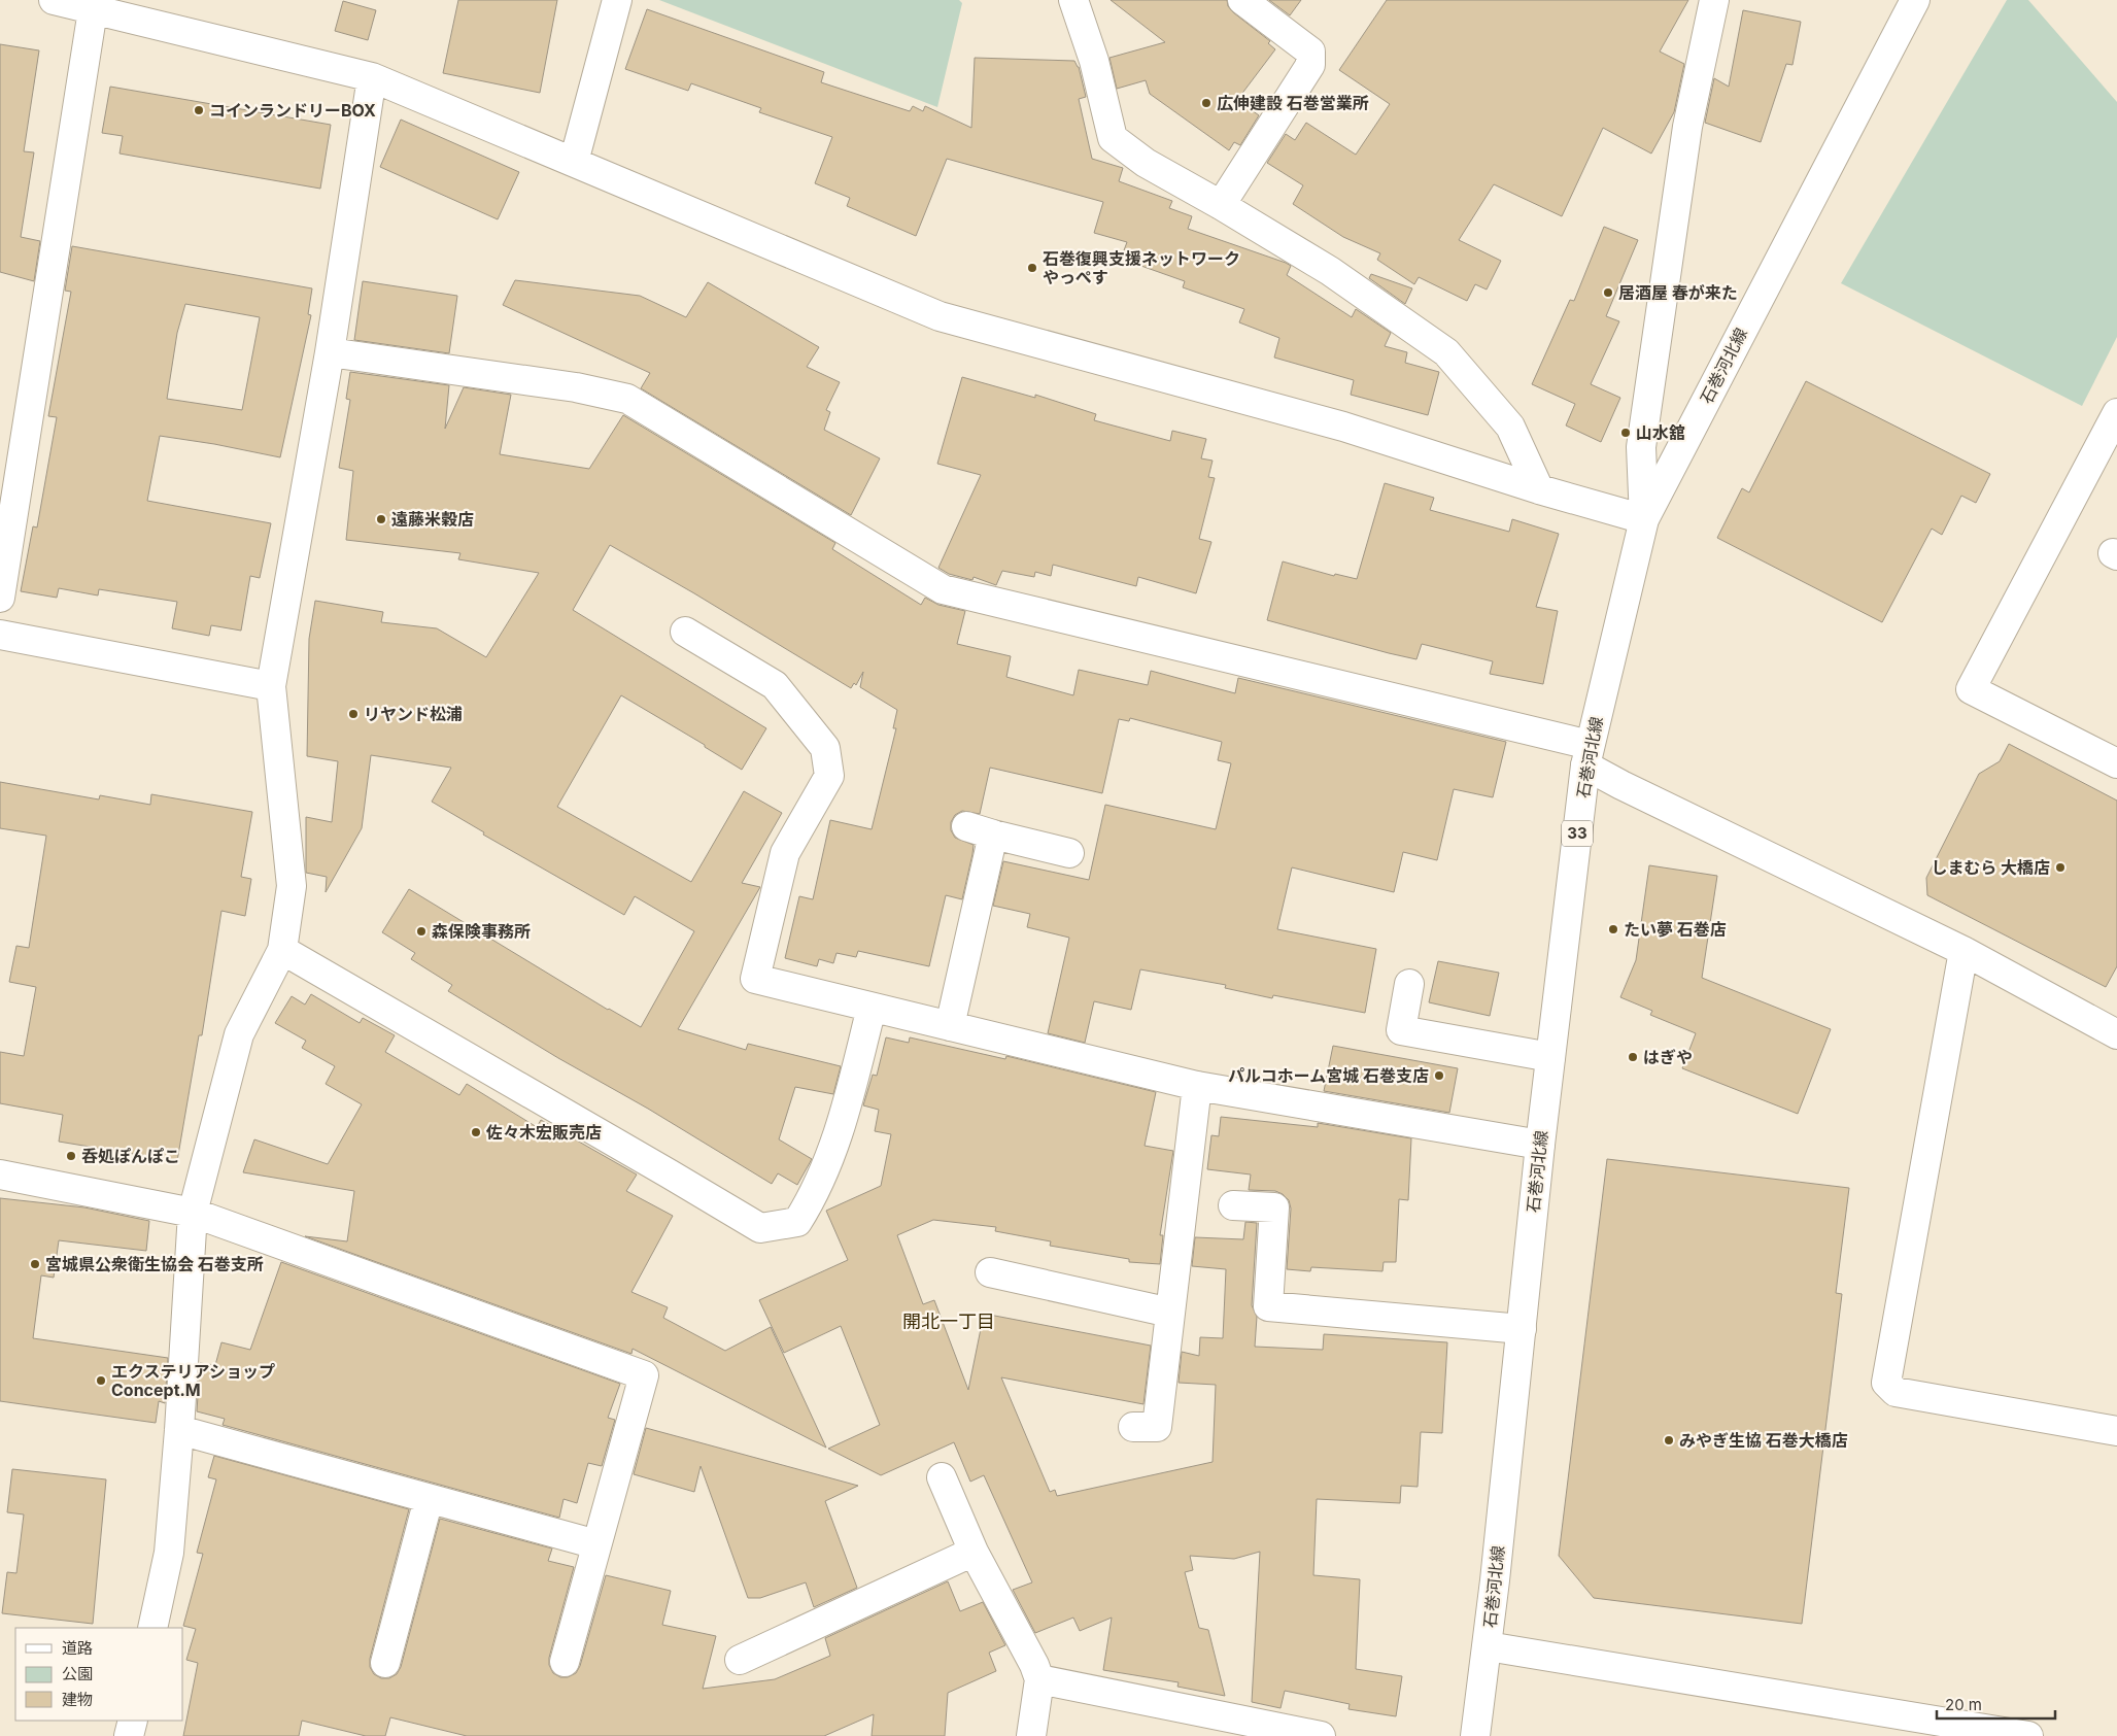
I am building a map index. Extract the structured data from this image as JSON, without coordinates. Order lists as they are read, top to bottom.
{
  "streets": {
    "street": ["石巻河北線", "33"]
  },
  "districts": ["開北一丁目"],
  "places": [
    "広伸建設 石巻営業所",
    "コインランドリーBOX",
    "石巻復興支援ネットワーク やっぺす",
    "居酒屋 春が来た",
    "山水舘",
    "遠藤米穀店",
    "リヤンド松浦",
    "しまむら 大橋店",
    "たい夢 石巻店",
    "森保険事務所",
    "はぎや",
    "パルコホーム宮城 石巻支店",
    "佐々木宏販売店",
    "呑処ぽんぽこ",
    "宮城県公衆衛生協会 石巻支所",
    "エクステリアショップ Concept.M",
    "みやぎ生協 石巻大橋店"
  ],
  "legend": ["道路", "公園", "建物"],
  "scale_bar": "20 m"
}
